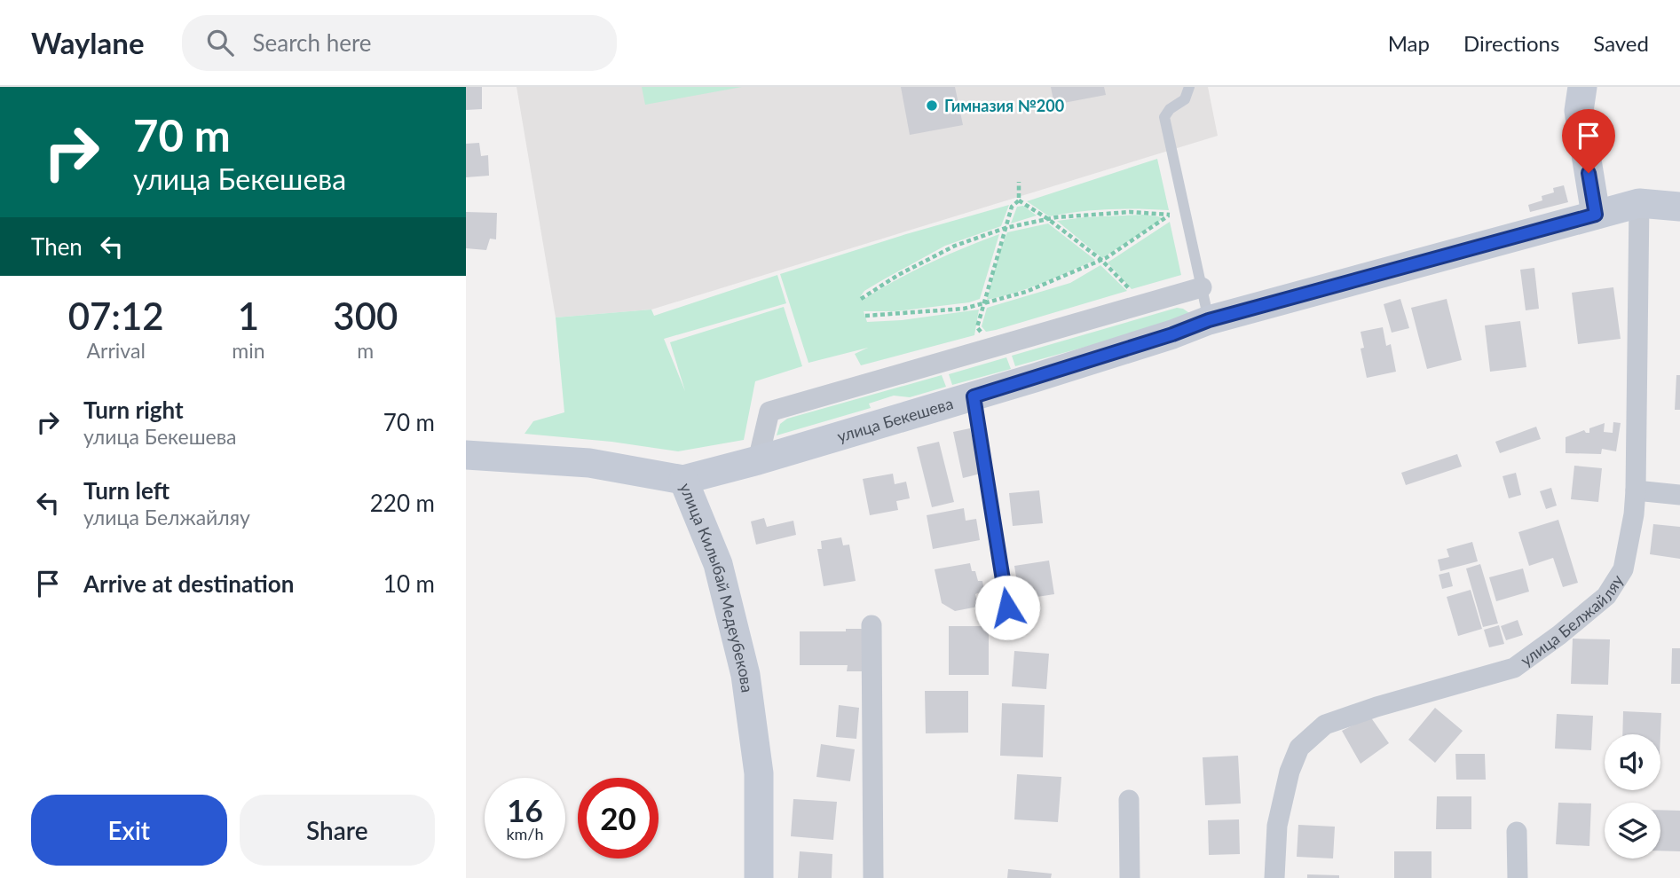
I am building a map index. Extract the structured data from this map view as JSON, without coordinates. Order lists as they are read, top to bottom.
{
  "streets": {
    "main road": ["улица Бекешева", "улица Килыбай Медеубекова"],
    "street": ["улица Белжайляу"]
  },
  "crossings": [
    ["улица Бекешева", "улица Килыбай Медеубекова"],
    ["улица Бекешева", "улица Белжайляу"]
  ],
  "places": ["Гимназия №200"],
  "page": {
    "header": "Waylane",
    "search": "Search here",
    "nav": ["Map", "Directions", "Saved"],
    "turn": ["70 m", "улица Бекешева"],
    "then": "Then",
    "eta": [
      "07:12",
      "Arrival",
      "1",
      "min",
      "300",
      "m"
    ],
    "list": [
      {
        "name": "Turn right",
        "note": "улица Бекешева",
        "value": "70 m"
      },
      {
        "name": "Turn left",
        "note": "улица Белжайляу",
        "value": "220 m"
      },
      {
        "name": "Arrive at destination",
        "value": "10 m"
      }
    ],
    "speed": "16 km/h",
    "limit": "20",
    "buttons": ["Exit", "Share"]
  }
}
